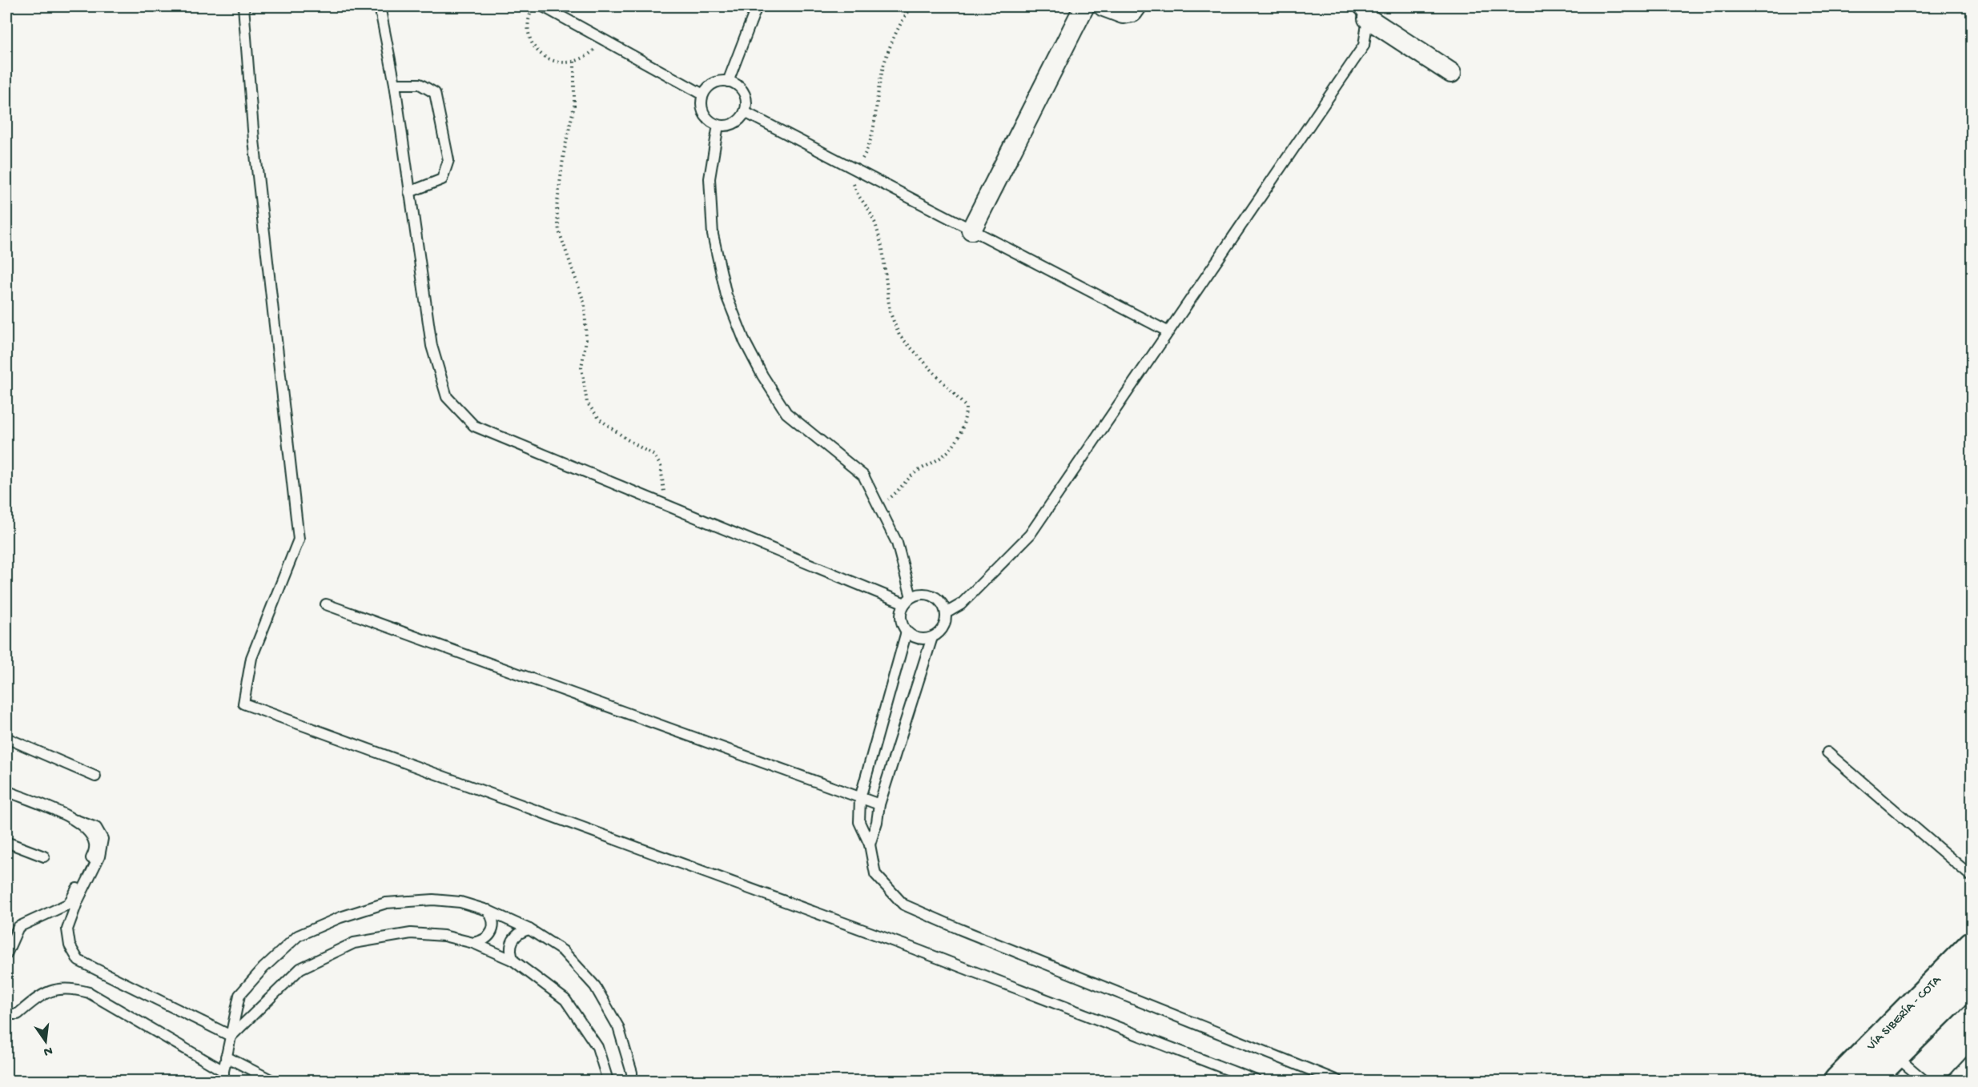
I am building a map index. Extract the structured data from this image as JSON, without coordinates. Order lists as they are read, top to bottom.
{
  "streets": {
    "main road": ["VÍA SIBERÍA - COTA"]
  },
  "north": "bottom"
}
